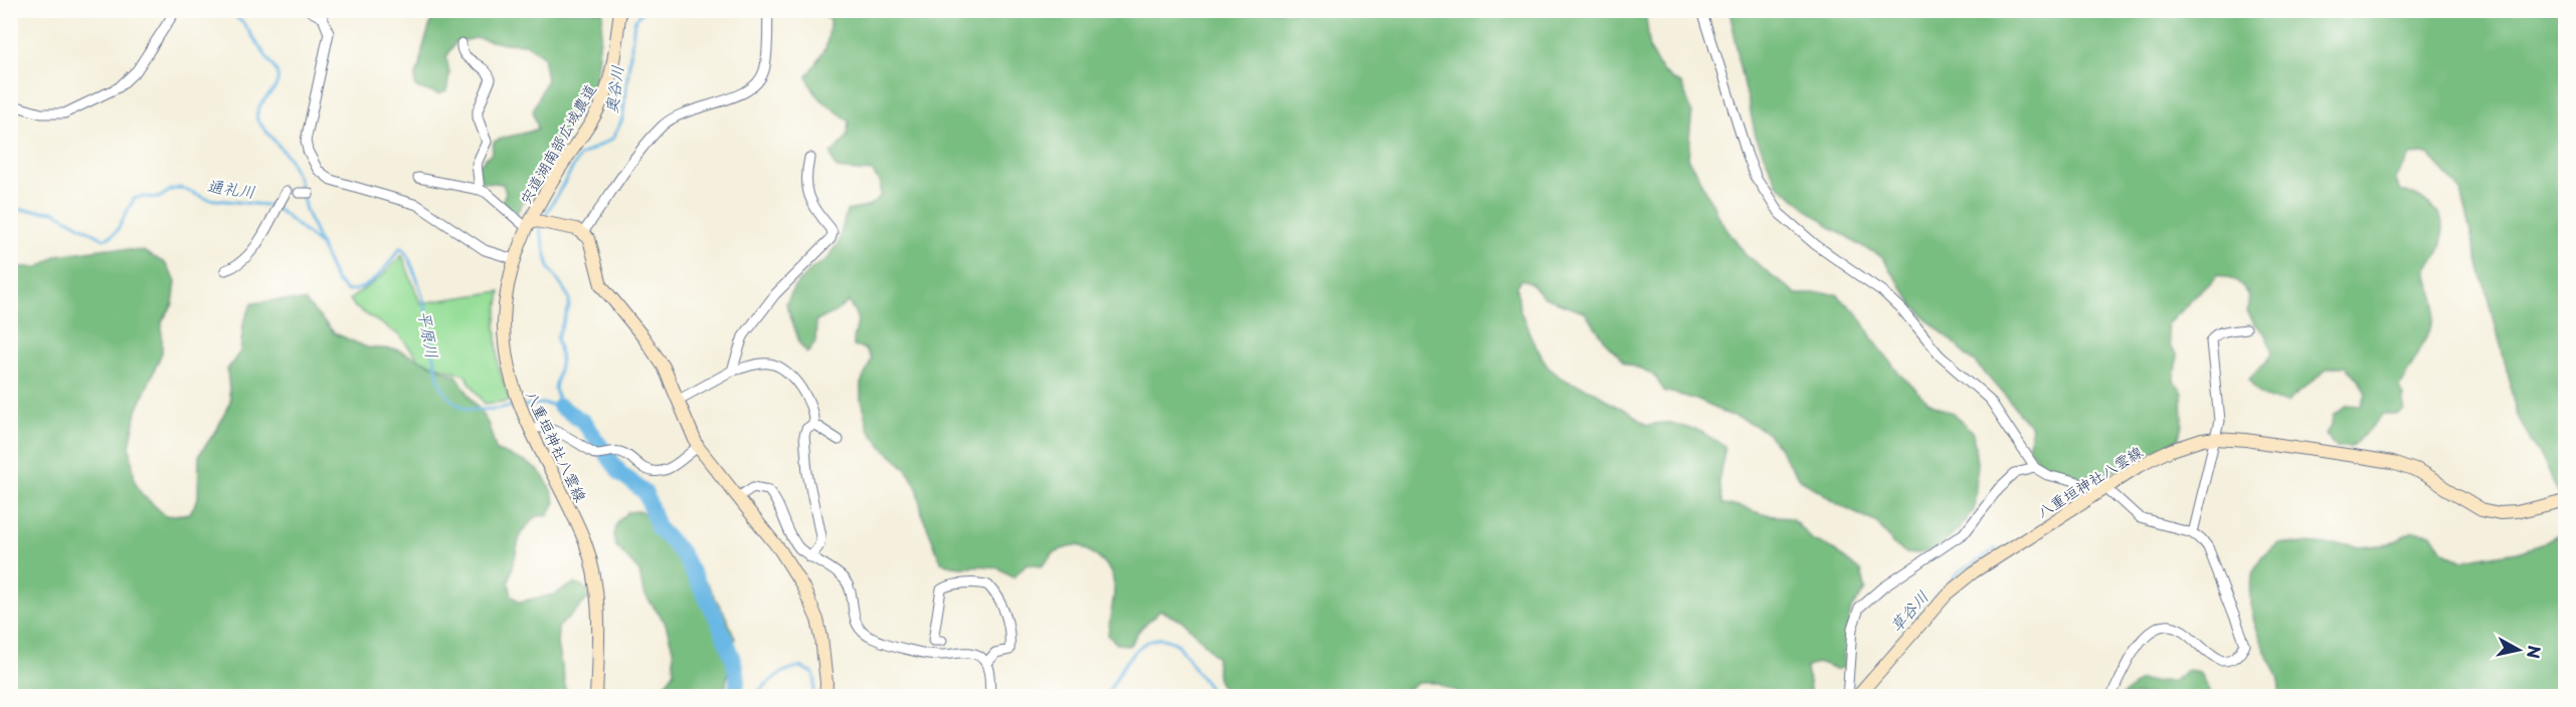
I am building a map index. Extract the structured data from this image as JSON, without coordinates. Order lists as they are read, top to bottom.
{
  "streets": {
    "main road": ["宍道湖南部広域農道", "八重垣神社八雲線"]
  },
  "crossings": [
    ["宍道湖南部広域農道", "八重垣神社八雲線"]
  ],
  "water": [
    "奥谷川",
    "通礼川",
    "平原川",
    "草谷川"
  ],
  "north": "right"
}
